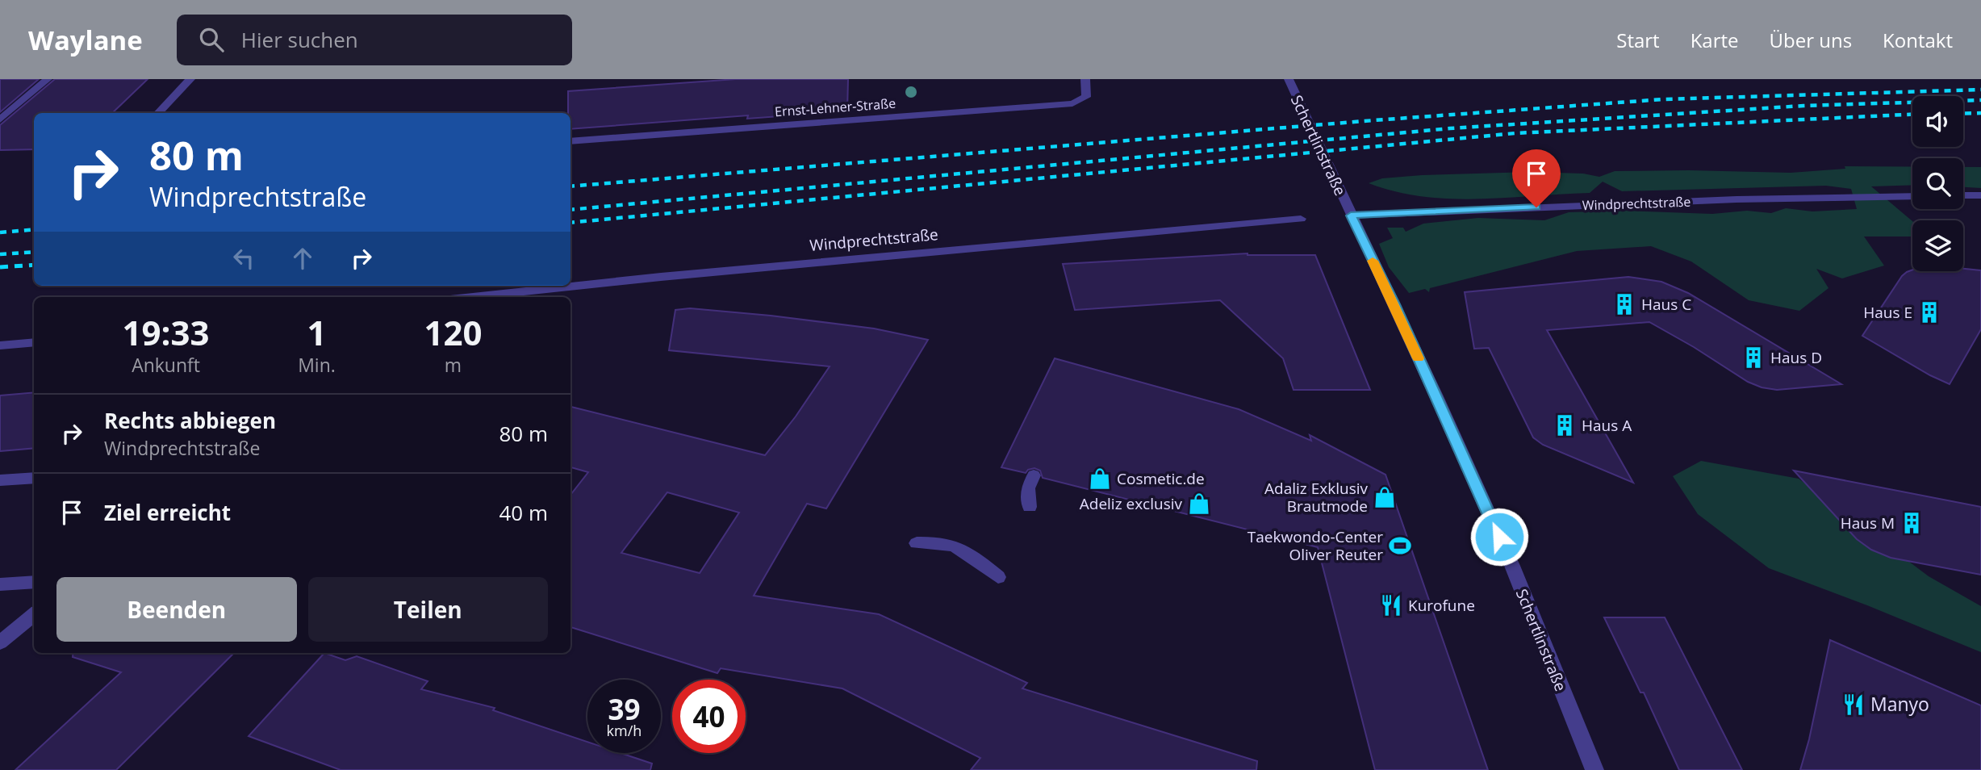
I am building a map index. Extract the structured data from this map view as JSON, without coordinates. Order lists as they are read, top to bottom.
{
  "streets": {
    "street": ["Ernst-Lehner-Straße", "Schertlinstraße", "Windprechtstraße"]
  },
  "crossings": [
    ["Schertlinstraße", "Windprechtstraße"]
  ],
  "places": {
    "building": [
      "Haus C",
      "Haus E",
      "Haus D",
      "Haus A",
      "Haus M"
    ],
    "shop": ["Cosmetic.de", "Adaliz Exklusiv Brautmode", "Adeliz exclusiv"],
    "sports": ["Taekwondo-Center Oliver Reuter"],
    "restaurant": ["Kurofune", "Manyo"]
  },
  "page": {
    "header": "Waylane",
    "search": "Hier suchen",
    "nav": [
      "Start",
      "Karte",
      "Über uns",
      "Kontakt"
    ],
    "turn": ["80 m", "Windprechtstraße"],
    "eta": [
      "19:33",
      "Ankunft",
      "1",
      "Min.",
      "120",
      "m"
    ],
    "list": [
      {
        "name": "Rechts abbiegen",
        "note": "Windprechtstraße",
        "value": "80 m"
      },
      {
        "name": "Ziel erreicht",
        "value": "40 m"
      }
    ],
    "buttons": ["Beenden", "Teilen"],
    "speed": "39 km/h",
    "limit": "40"
  }
}
